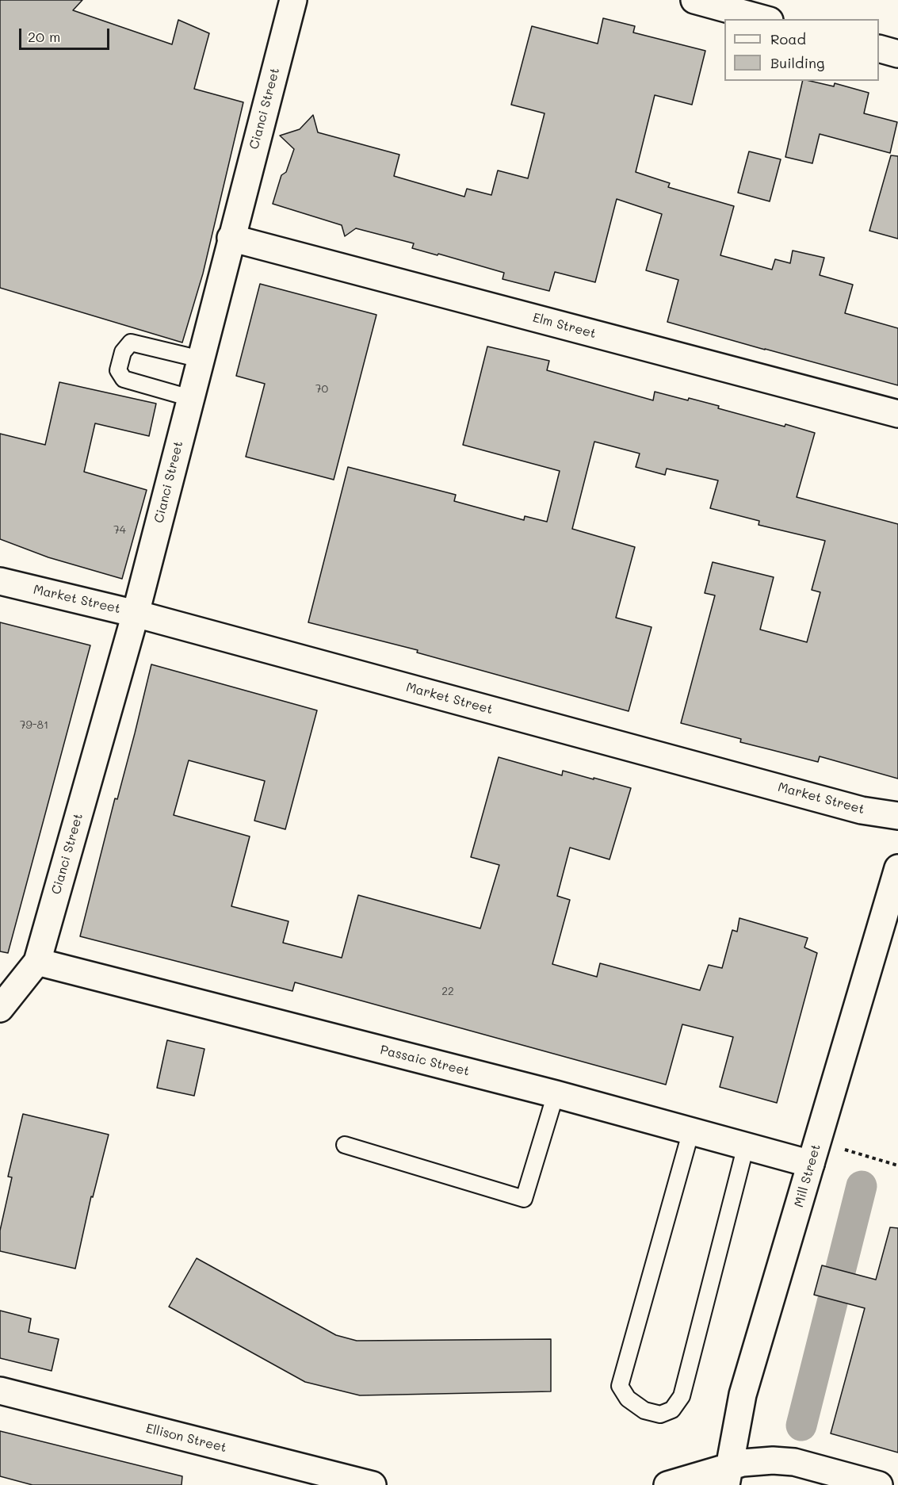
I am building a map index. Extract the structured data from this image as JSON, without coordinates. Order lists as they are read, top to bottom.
{
  "streets": {
    "street": [
      "Cianci Street",
      "Elm Street",
      "Market Street",
      "Passaic Street",
      "Mill Street",
      "Ellison Street"
    ]
  },
  "crossings": [
    ["Cianci Street", "Elm Street"],
    ["Cianci Street", "Market Street"],
    ["Cianci Street", "Passaic Street"],
    ["Passaic Street", "Mill Street"]
  ],
  "house_numbers": [
    "70",
    "74",
    "79-81",
    "22"
  ],
  "legend": ["Road", "Building"],
  "scale_bar": "20 m"
}
